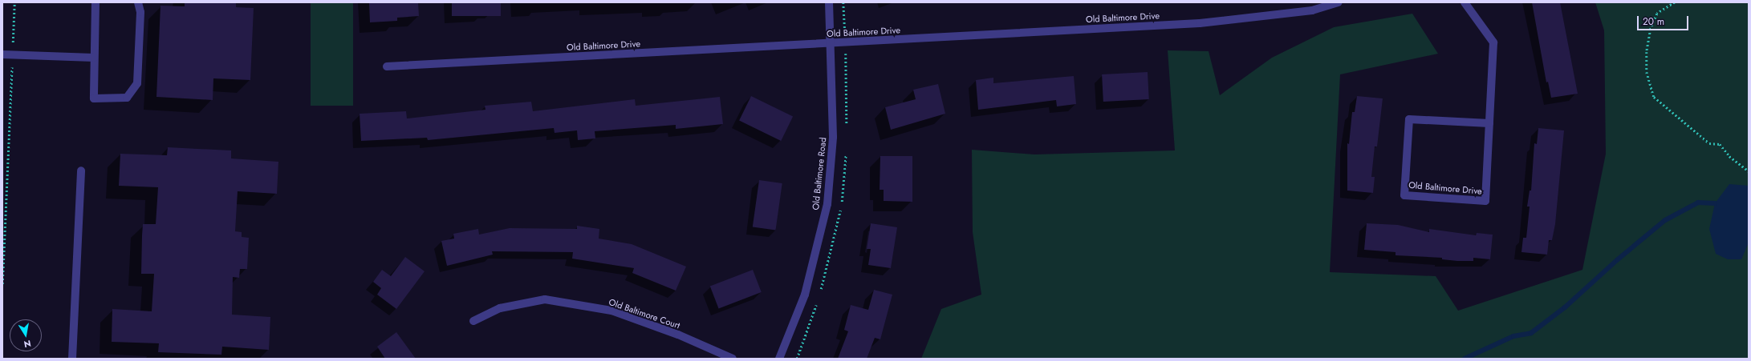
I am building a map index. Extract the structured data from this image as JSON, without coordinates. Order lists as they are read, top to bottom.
{
  "streets": {
    "street": ["Old Baltimore Drive", "Old Baltimore Road", "Old Baltimore Court"]
  },
  "crossings": [
    ["Old Baltimore Drive", "Old Baltimore Road"]
  ],
  "scale_bar": "20 m",
  "north": "bottom"
}
